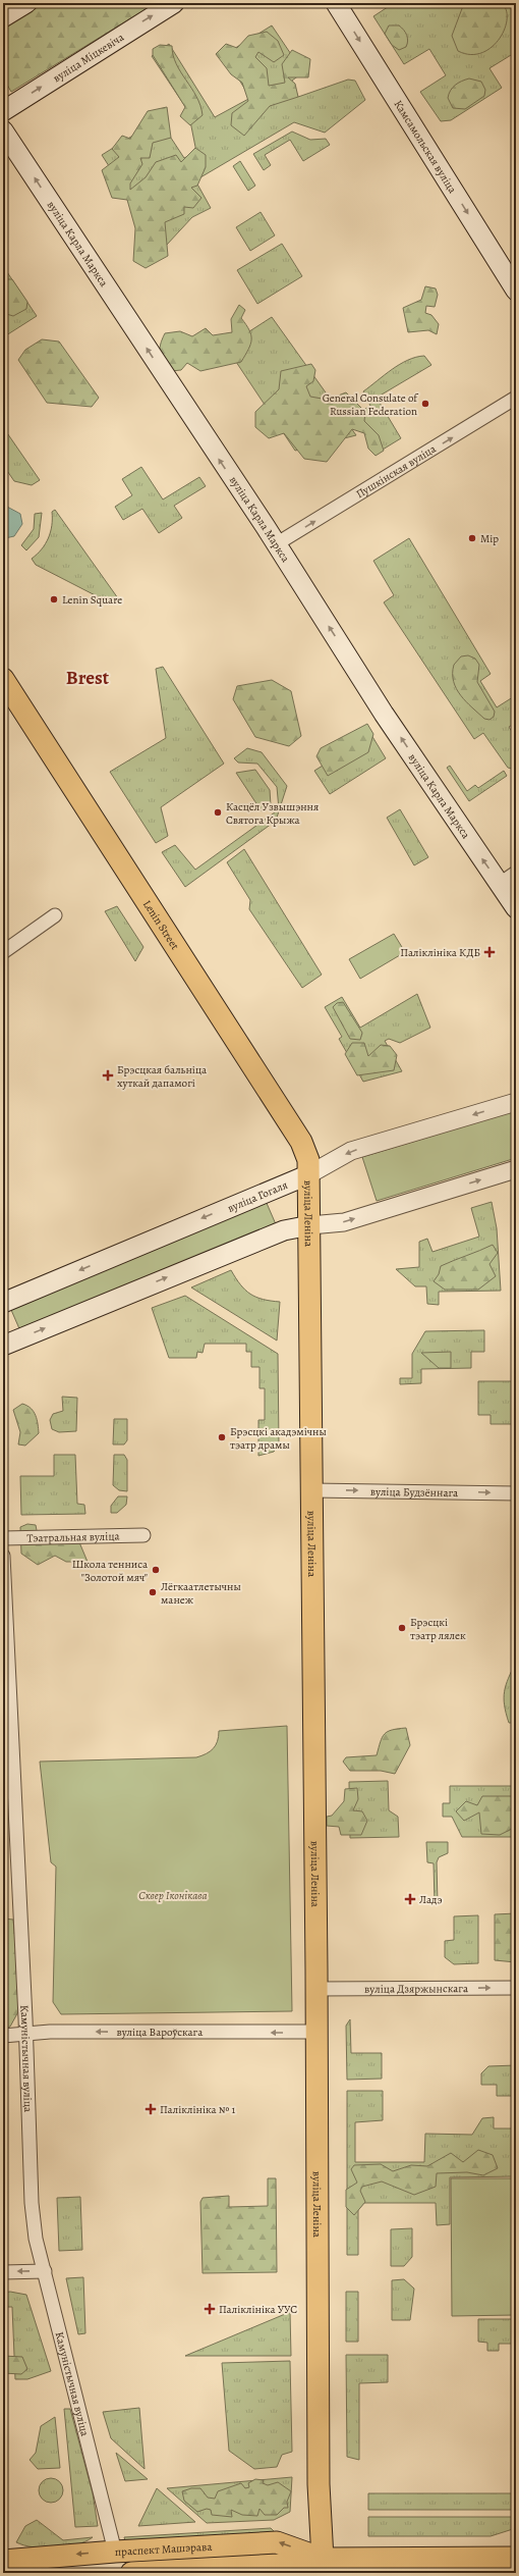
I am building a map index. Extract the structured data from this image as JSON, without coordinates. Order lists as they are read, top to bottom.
{
  "streets": {
    "main road": [
      "вуліца Міцкевіча",
      "Камсамольская вуліца",
      "вуліца Карла Маркса",
      "Lenin Street",
      "вуліца Гогаля",
      "вуліца Леніна",
      "праспект Машэрава"
    ],
    "street": [
      "Пушкінская вуліца",
      "вуліца Будзённага",
      "Тэатральная вуліца",
      "вуліца Дзяржынскага",
      "вуліца Вароўскага",
      "Камуністычная вуліца"
    ]
  },
  "crossings": [
    ["вуліца Карла Маркса", "Пушкінская вуліца"],
    ["Lenin Street", "вуліца Гогаля"],
    ["Lenin Street", "вуліца Леніна"],
    ["вуліца Гогаля", "вуліца Леніна"],
    ["вуліца Леніна", "вуліца Будзённага"],
    ["вуліца Леніна", "вуліца Дзяржынскага"],
    ["вуліца Леніна", "вуліца Вароўскага"],
    ["вуліца Леніна", "праспект Машэрава"],
    ["вуліца Вароўскага", "Камуністычная вуліца"],
    ["Камуністычная вуліца", "праспект Машэрава"]
  ],
  "one_way": [
    "вуліца Міцкевіча",
    "Камсамольская вуліца",
    "вуліца Карла Маркса",
    "Пушкінская вуліца",
    "вуліца Будзённага",
    "вуліца Дзяржынскага",
    "вуліца Вароўскага"
  ],
  "districts": ["Brest"],
  "parks": ["Сквер Іконікава"],
  "places": {
    "other": [
      "General Consulate of Russian Federation",
      "Мір",
      "Lenin Square",
      "Касцёл Узвышэння Святога Крыжа",
      "Брэсцкі акадэмічны тэатр драмы",
      "Школа тенниса \"Золотой мяч\"",
      "Лёгкаатлетычны манеж",
      "Брэсцкі тэатр лялек"
    ],
    "health": [
      "Паліклініка КДБ",
      "Брэсцкая бальніца хуткай дапамогі",
      "Ладэ",
      "Паліклініка № 1",
      "Паліклініка УУС"
    ]
  }
}
